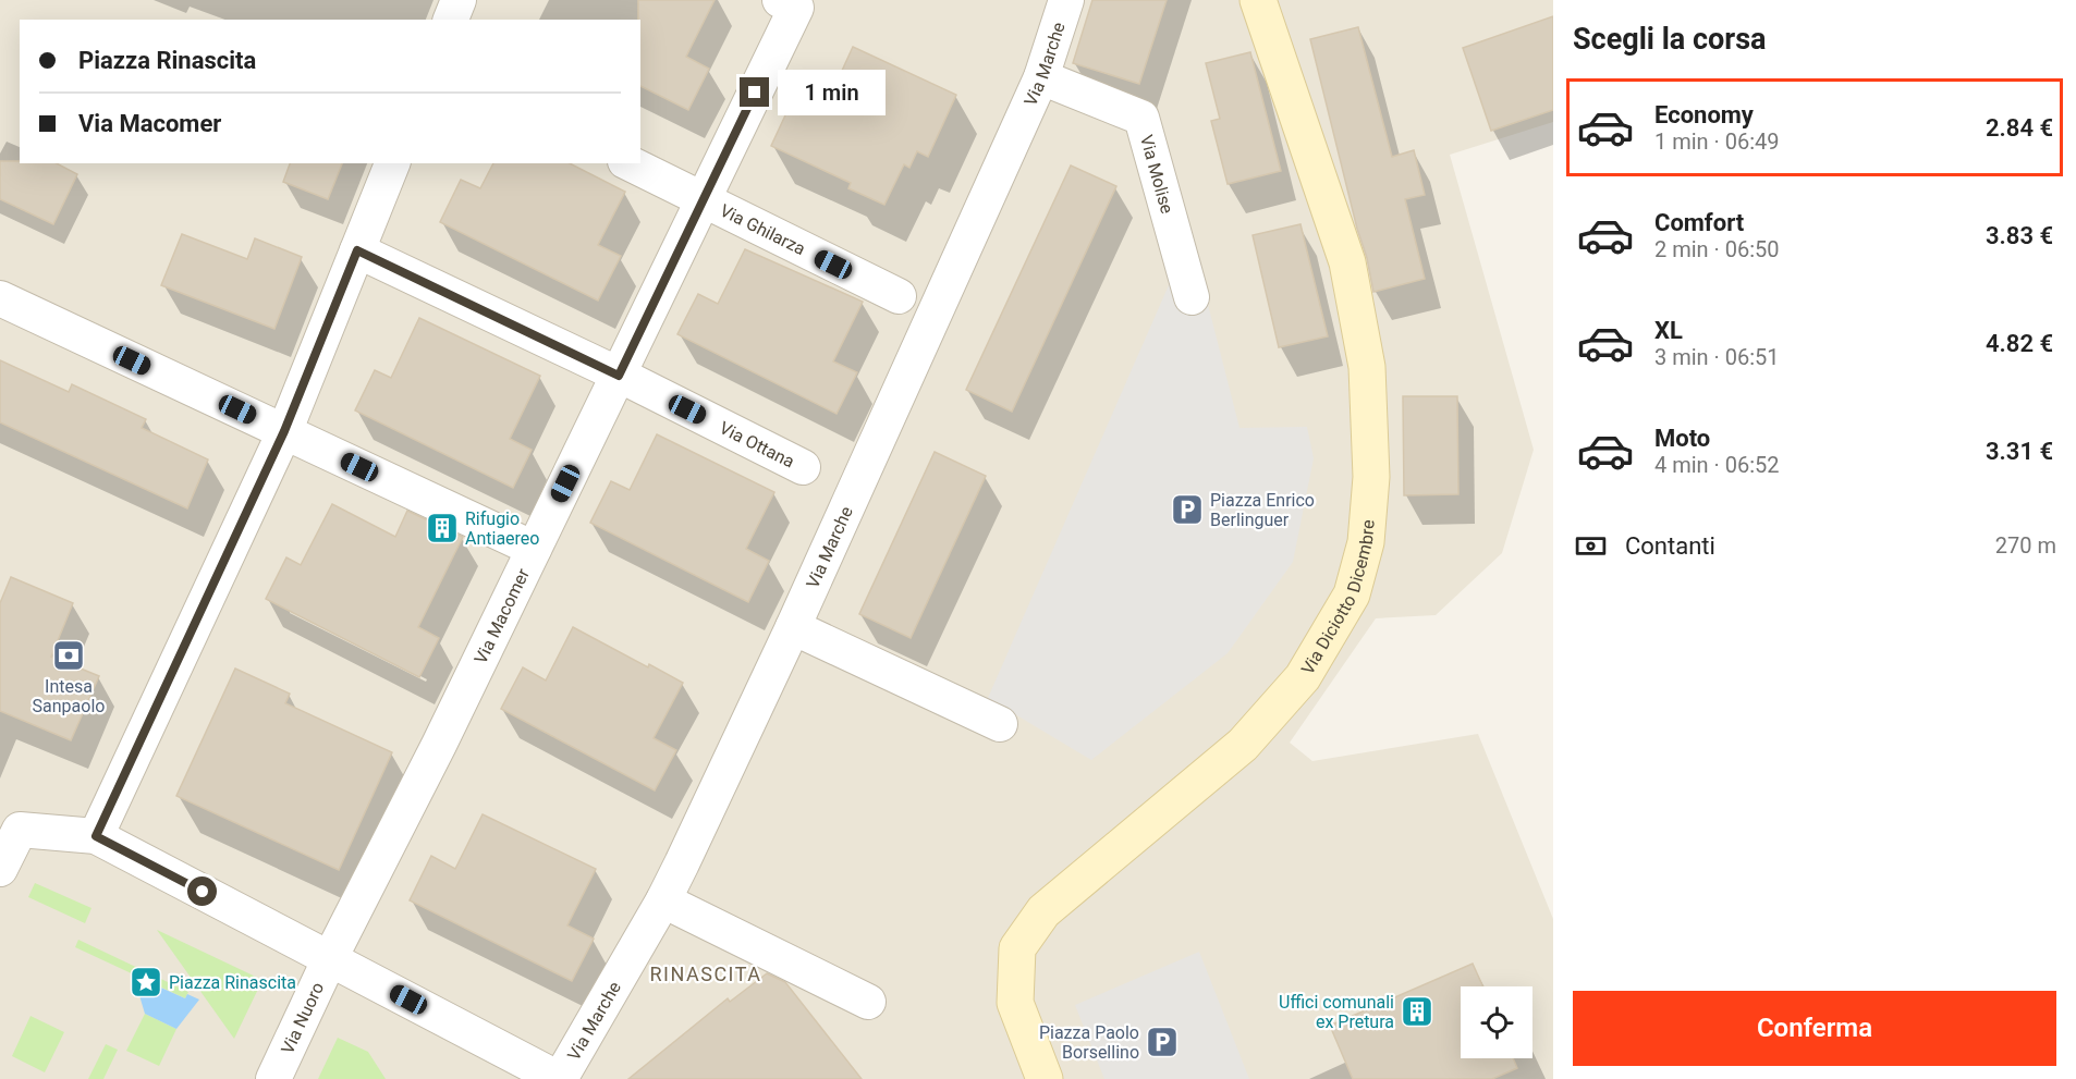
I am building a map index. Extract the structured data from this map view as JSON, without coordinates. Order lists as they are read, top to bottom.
{
  "streets": {
    "street": [
      "Via Marche",
      "Via Molise",
      "Via Ghilarza",
      "Via Ottana",
      "Via Diciotto Dicembre",
      "Via Macomer",
      "Via Nuoro"
    ]
  },
  "crossings": [
    ["Via Marche", "Via Molise"],
    ["Via Ghilarza", "Via Macomer"],
    ["Via Ottana", "Via Macomer"],
    ["Via Macomer", "Via Nuoro"]
  ],
  "districts": ["RINASCITA"],
  "places": {
    "parking": ["Piazza Enrico Berlinguer", "Piazza Paolo Borsellino"],
    "building": ["Rifugio Antiaereo", "Uffici comunali ex Pretura"],
    "bank": ["Intesa Sanpaolo"],
    "place": ["Piazza Rinascita"]
  },
  "page": {
    "heading": "Scegli la corsa",
    "banner": ["Piazza Rinascita", "Via Macomer"],
    "bubble": "1 min",
    "list": [
      {
        "name": "Economy",
        "note": "1 min · 06:49",
        "value": "2.84 €"
      },
      {
        "name": "Comfort",
        "note": "2 min · 06:50",
        "value": "3.83 €"
      },
      {
        "name": "XL",
        "note": "3 min · 06:51",
        "value": "4.82 €"
      },
      {
        "name": "Moto",
        "note": "4 min · 06:52",
        "value": "3.31 €"
      }
    ],
    "pay": ["Contanti", "270 m"],
    "buttons": "Conferma"
  }
}
